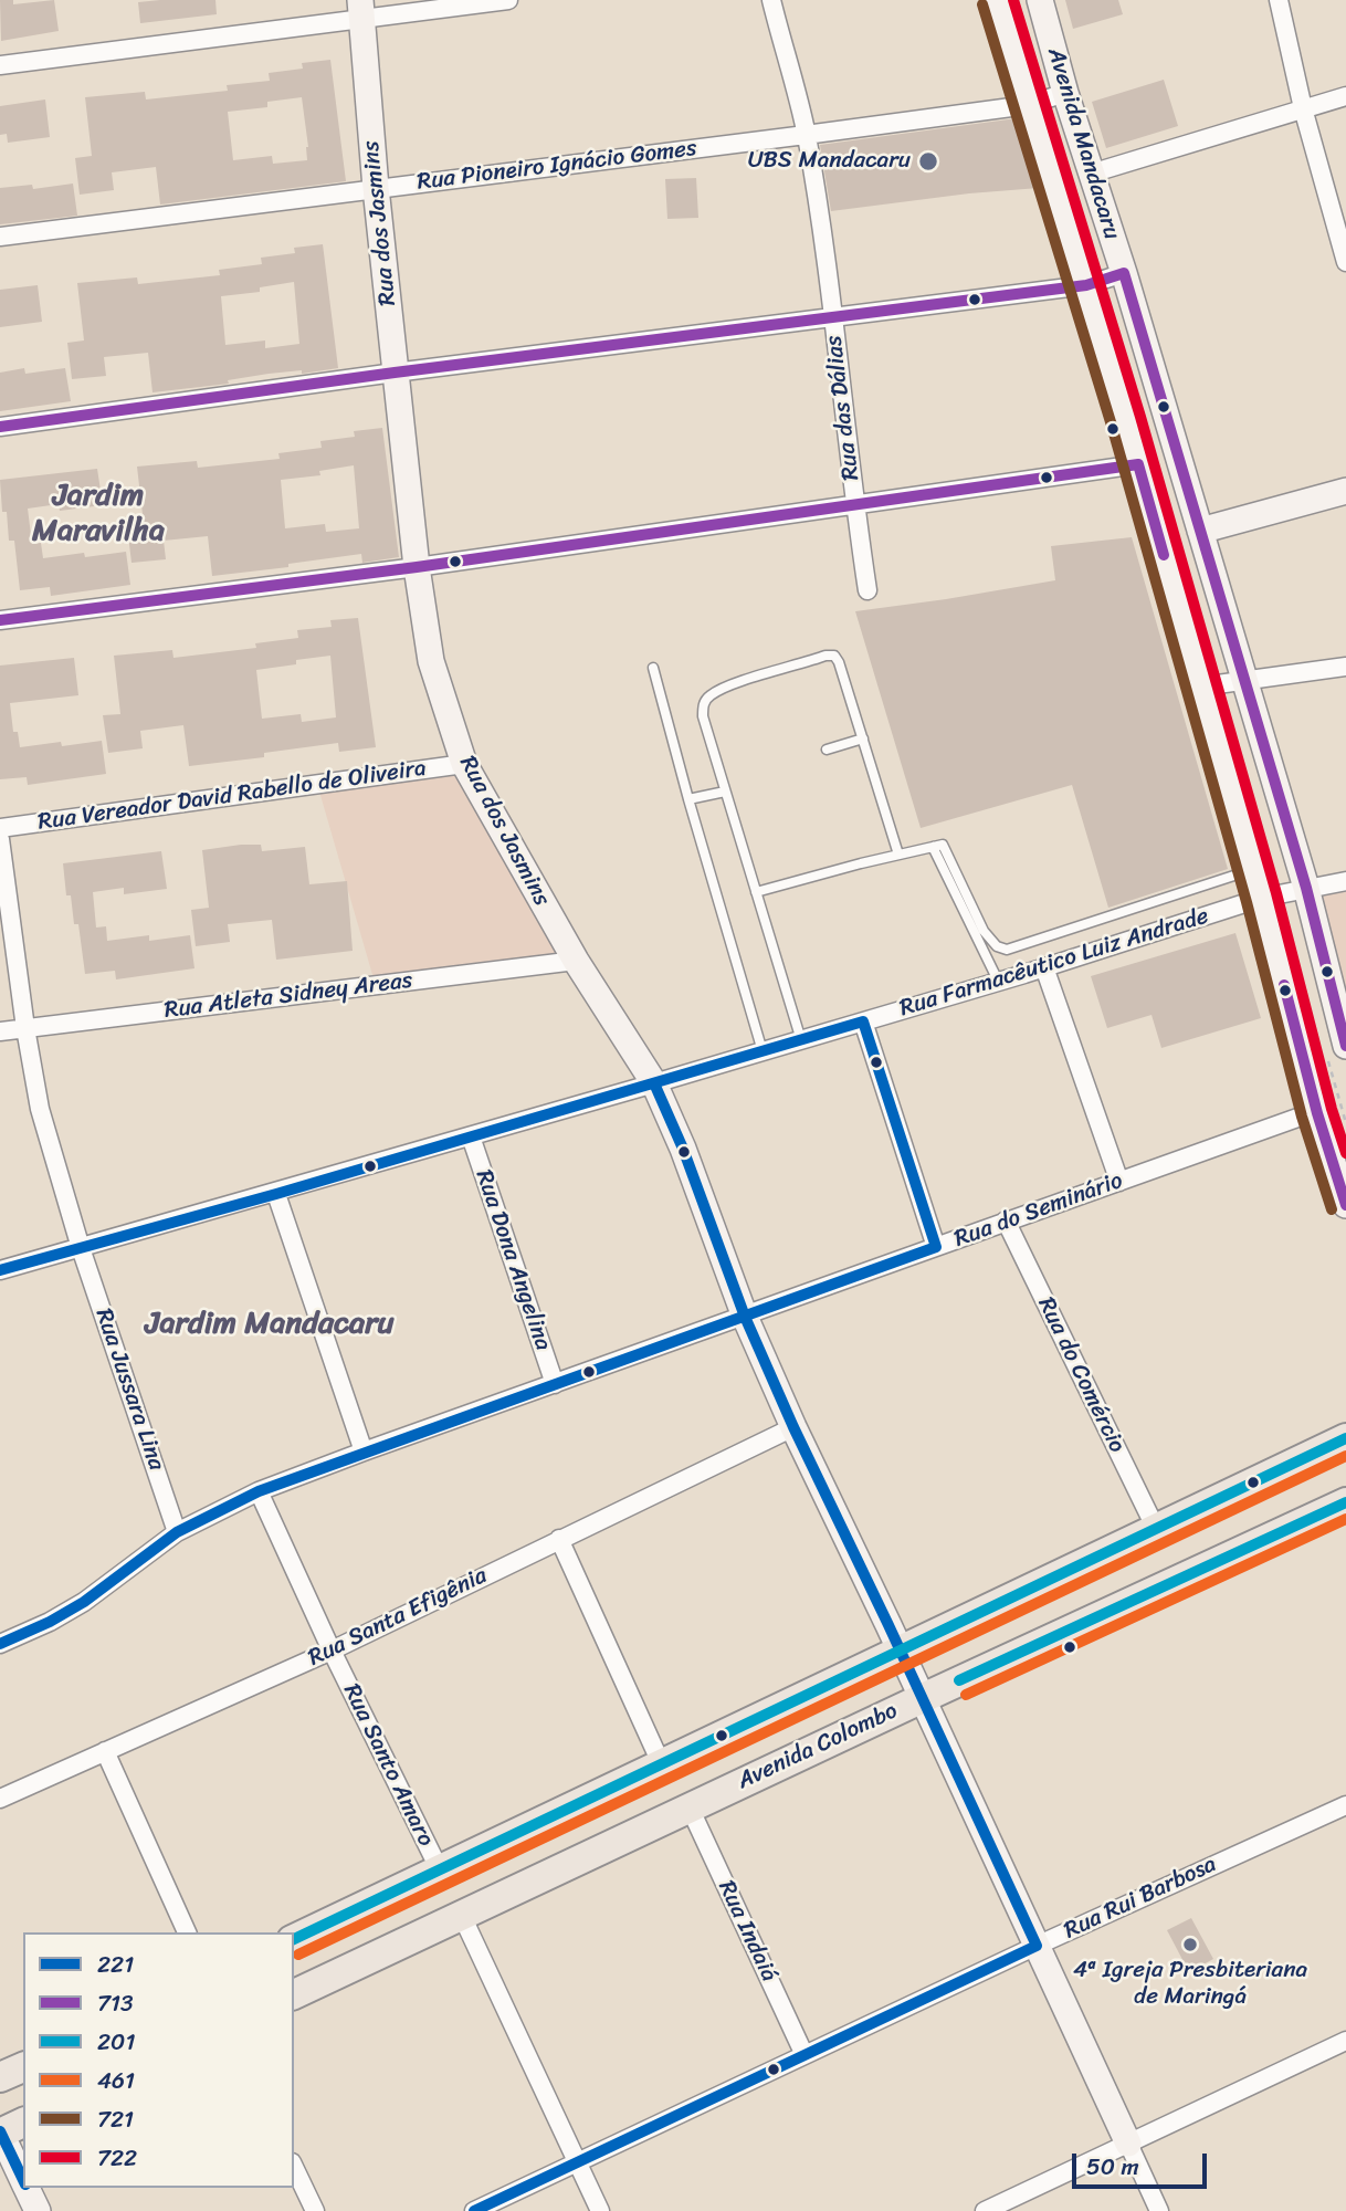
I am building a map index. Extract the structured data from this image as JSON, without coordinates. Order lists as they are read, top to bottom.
{
  "streets": {
    "main road": ["Avenida Colombo"],
    "street": [
      "Avenida Mandacaru",
      "Rua Pioneiro Ignácio Gomes",
      "Rua dos Jasmins",
      "Rua das Dálias",
      "Rua Vereador David Rabello de Oliveira",
      "Rua Farmacêutico Luiz Andrade",
      "Rua Atleta Sidney Areas",
      "Rua do Seminário",
      "Rua Dona Angelina",
      "Rua do Comércio",
      "Rua Jussara Lina",
      "Rua Santa Efigênia",
      "Rua Santo Amaro",
      "Rua Rui Barbosa",
      "Rua Indaiá"
    ]
  },
  "crossings": [
    ["Avenida Mandacaru", "Rua Pioneiro Ignácio Gomes"],
    ["Avenida Mandacaru", "Rua Farmacêutico Luiz Andrade"],
    ["Avenida Mandacaru", "Rua do Seminário"],
    ["Rua Pioneiro Ignácio Gomes", "Rua dos Jasmins"],
    ["Rua Pioneiro Ignácio Gomes", "Rua das Dálias"],
    ["Rua dos Jasmins", "Rua Vereador David Rabello de Oliveira"],
    ["Rua dos Jasmins", "Rua Farmacêutico Luiz Andrade"],
    ["Rua dos Jasmins", "Rua Atleta Sidney Areas"],
    ["Rua dos Jasmins", "Rua do Seminário"],
    ["Rua dos Jasmins", "Rua Santa Efigênia"],
    ["Rua dos Jasmins", "Avenida Colombo"],
    ["Rua dos Jasmins", "Rua Rui Barbosa"],
    ["Rua Farmacêutico Luiz Andrade", "Rua Dona Angelina"],
    ["Rua Farmacêutico Luiz Andrade", "Rua Jussara Lina"],
    ["Rua Atleta Sidney Areas", "Rua Jussara Lina"],
    ["Rua do Seminário", "Rua Dona Angelina"],
    ["Rua do Seminário", "Rua do Comércio"],
    ["Rua do Seminário", "Rua Jussara Lina"],
    ["Rua do Seminário", "Rua Santo Amaro"],
    ["Rua Santa Efigênia", "Rua Santo Amaro"],
    ["Avenida Colombo", "Rua Indaiá"],
    ["Rua Rui Barbosa", "Rua Indaiá"]
  ],
  "districts": ["Jardim Maravilha", "Jardim Mandacaru"],
  "places": ["UBS Mandacaru", "4ª Igreja Presbiteriana de Maringá"],
  "lines": [
    "transit line 722",
    "transit line 721",
    "transit line 713",
    "transit line 221",
    "transit line 201",
    "transit line 461"
  ],
  "legend": [
    "221",
    "713",
    "201",
    "461",
    "721",
    "722"
  ],
  "scale_bar": "50 m"
}
